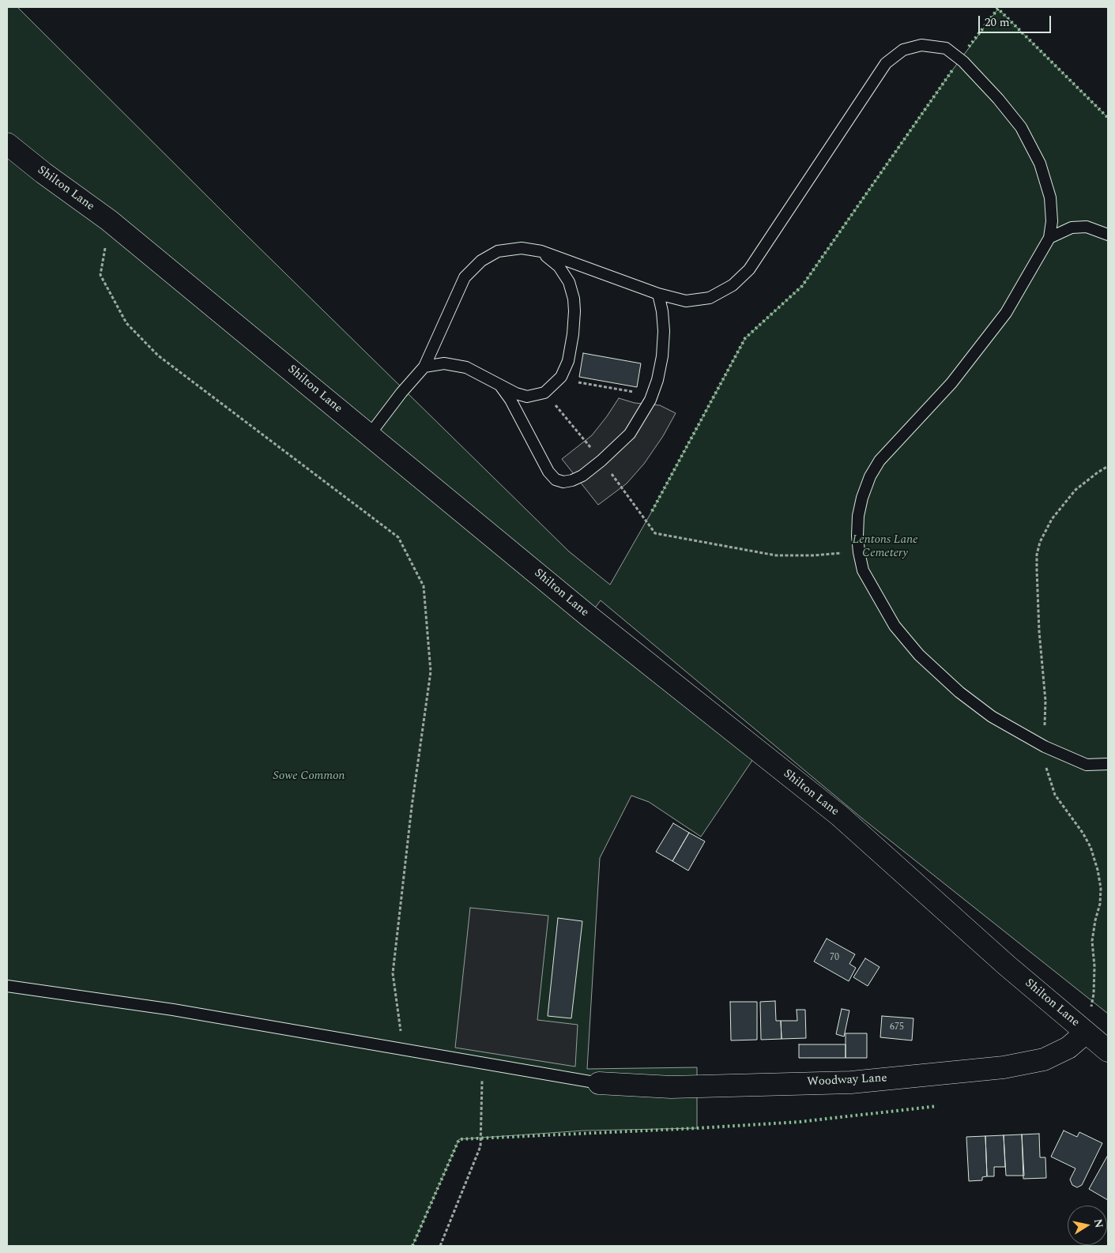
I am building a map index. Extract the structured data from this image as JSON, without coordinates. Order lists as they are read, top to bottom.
{
  "streets": {
    "street": ["Shilton Lane", "Woodway Lane"]
  },
  "crossings": [
    ["Shilton Lane", "Woodway Lane"]
  ],
  "parks": ["Lentons Lane Cemetery", "Sowe Common"],
  "house_numbers": ["70", "675"],
  "scale_bar": "20 m",
  "north": "right"
}
